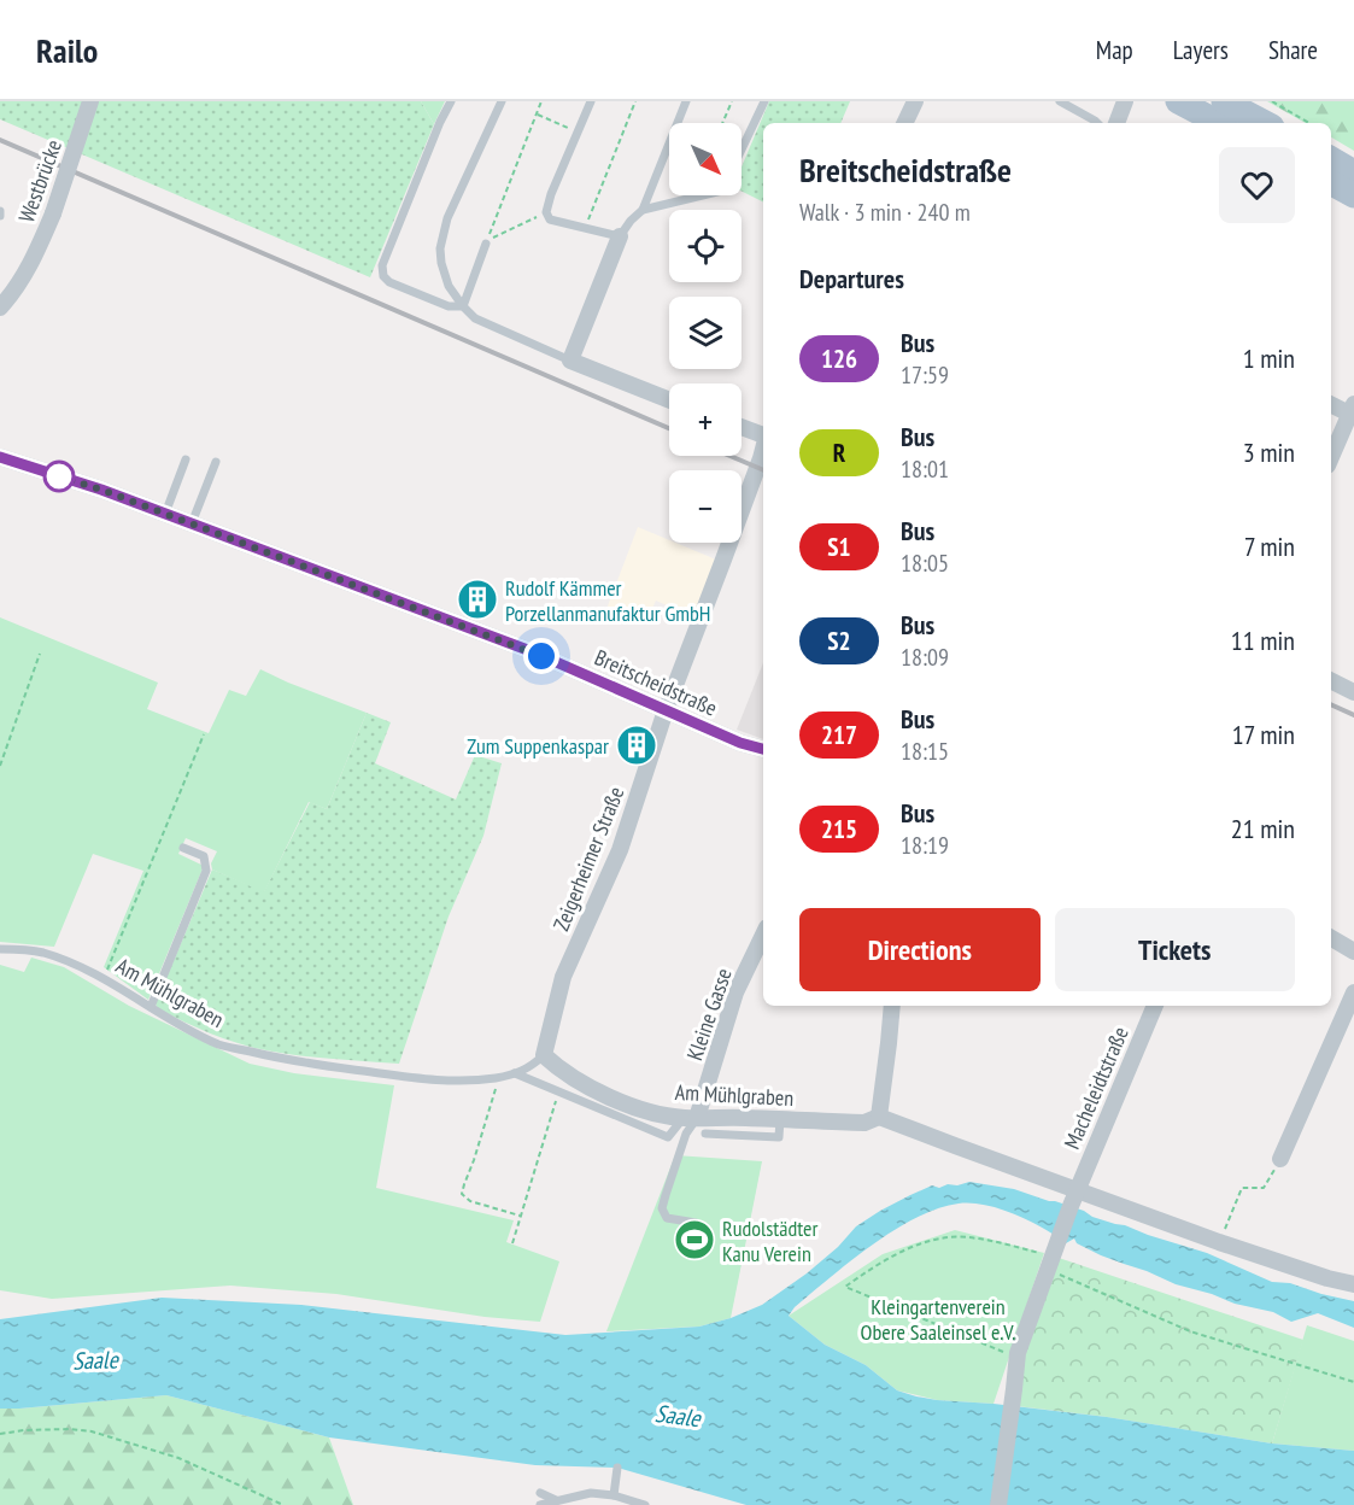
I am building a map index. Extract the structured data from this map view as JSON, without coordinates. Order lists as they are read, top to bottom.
{
  "streets": {
    "street": [
      "Westbrücke",
      "Breitscheidstraße",
      "Zeigerheimer Straße",
      "Am Mühlgraben",
      "Kleine Gasse",
      "Macheleidtstraße"
    ]
  },
  "crossings": [
    ["Breitscheidstraße", "Zeigerheimer Straße"],
    ["Zeigerheimer Straße", "Am Mühlgraben"],
    ["Am Mühlgraben", "Kleine Gasse"],
    ["Am Mühlgraben", "Macheleidtstraße"]
  ],
  "water": ["Saale"],
  "parks": ["Kleingartenverein Obere Saaleinsel e.V."],
  "places": {
    "building": ["Rudolf Kämmer Porzellanmanufaktur GmbH", "Zum Suppenkaspar"],
    "sports": ["Rudolstädter Kanu Verein"]
  },
  "lines": ["bus line 126"],
  "north": "bottom right",
  "page": {
    "header": "Railo",
    "nav": ["Map", "Layers", "Share"],
    "map_buttons": ["+", "−"],
    "heading": [
      ["Breitscheidstraße", "Walk · 3 min · 240 m"],
      "Departures"
    ],
    "list": [
      {
        "mark": "126",
        "name": "Bus",
        "note": "17:59",
        "value": "1 min"
      },
      {
        "mark": "R",
        "name": "Bus",
        "note": "18:01",
        "value": "3 min"
      },
      {
        "mark": "S1",
        "name": "Bus",
        "note": "18:05",
        "value": "7 min"
      },
      {
        "mark": "S2",
        "name": "Bus",
        "note": "18:09",
        "value": "11 min"
      },
      {
        "mark": "217",
        "name": "Bus",
        "note": "18:15",
        "value": "17 min"
      },
      {
        "mark": "215",
        "name": "Bus",
        "note": "18:19",
        "value": "21 min"
      }
    ],
    "buttons": ["Directions", "Tickets"]
  }
}
